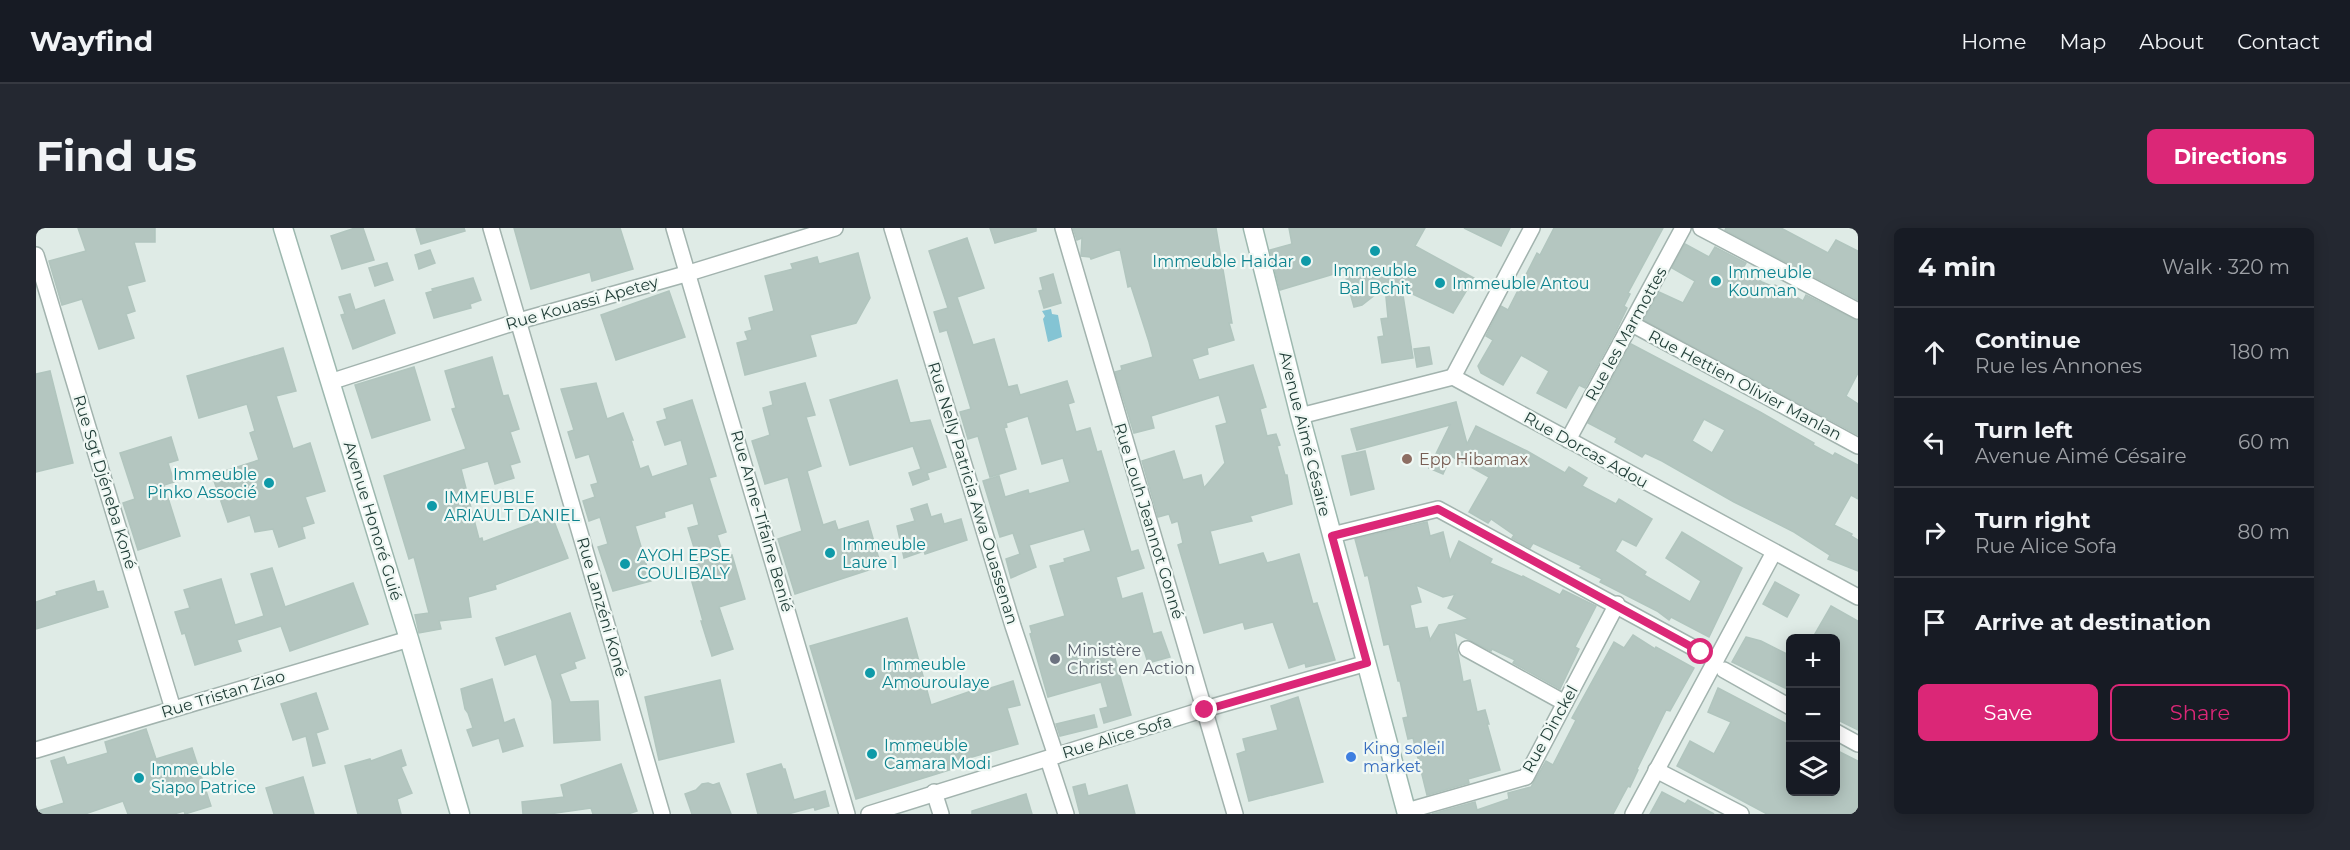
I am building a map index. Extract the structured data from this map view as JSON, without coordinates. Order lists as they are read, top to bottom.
{
  "streets": {
    "street": [
      "Rue Kouassi Apetey",
      "Rue les Marmottes",
      "Rue Hettien Olivier Manlan",
      "Avenue Aimé Césaire",
      "Rue Dorcas Adou",
      "Rue Sgt Djéneba Koné",
      "Rue Nelly Patricia Awa Ouassenan",
      "Avenue Honoré Guié",
      "Rue Anne-Tifaine Benié",
      "Rue Louh Jeannot Gonné",
      "Rue Lanzéni Koné",
      "Rue Tristan Ziao",
      "Rue Dinckel",
      "Rue Alice Sofa"
    ]
  },
  "crossings": [
    ["Rue Kouassi Apetey", "Avenue Honoré Guié"],
    ["Rue Kouassi Apetey", "Rue Anne-Tifaine Benié"],
    ["Rue Kouassi Apetey", "Rue Lanzéni Koné"],
    ["Rue les Marmottes", "Rue Hettien Olivier Manlan"],
    ["Rue les Marmottes", "Rue Dorcas Adou"],
    ["Avenue Aimé Césaire", "Rue Dinckel"],
    ["Avenue Aimé Césaire", "Rue Alice Sofa"],
    ["Rue Sgt Djéneba Koné", "Rue Tristan Ziao"],
    ["Rue Nelly Patricia Awa Ouassenan", "Rue Alice Sofa"],
    ["Avenue Honoré Guié", "Rue Tristan Ziao"],
    ["Rue Louh Jeannot Gonné", "Rue Alice Sofa"]
  ],
  "places": [
    "Immeuble Bal Bchit",
    "Immeuble Haidar",
    "Immeuble Kouman",
    "Immeuble Antou",
    "Epp Hibamax",
    "Immeuble Pinko Associé",
    "IMMEUBLE ARIAULT DANIEL",
    "Immeuble Laure 1",
    "AYOH EPSE COULIBALY",
    "Ministère Christ en Action",
    "Immeuble Amouroulaye",
    "Immeuble Camara Modi",
    "King soleil market",
    "Immeuble Siapo Patrice"
  ],
  "page": {
    "header": "Wayfind",
    "nav": [
      "Home",
      "Map",
      "About",
      "Contact"
    ],
    "buttons": [
      "Directions",
      ["Save", "Share"]
    ],
    "title": "Find us",
    "heading": ["4 min", "Walk · 320 m"],
    "list": [
      ["Continue", "Rue les Annones", "180 m"],
      ["Turn left", "Avenue Aimé Césaire", "60 m"],
      ["Turn right", "Rue Alice Sofa", "80 m"],
      "Arrive at destination"
    ],
    "map_buttons": ["+", "−"]
  }
}
